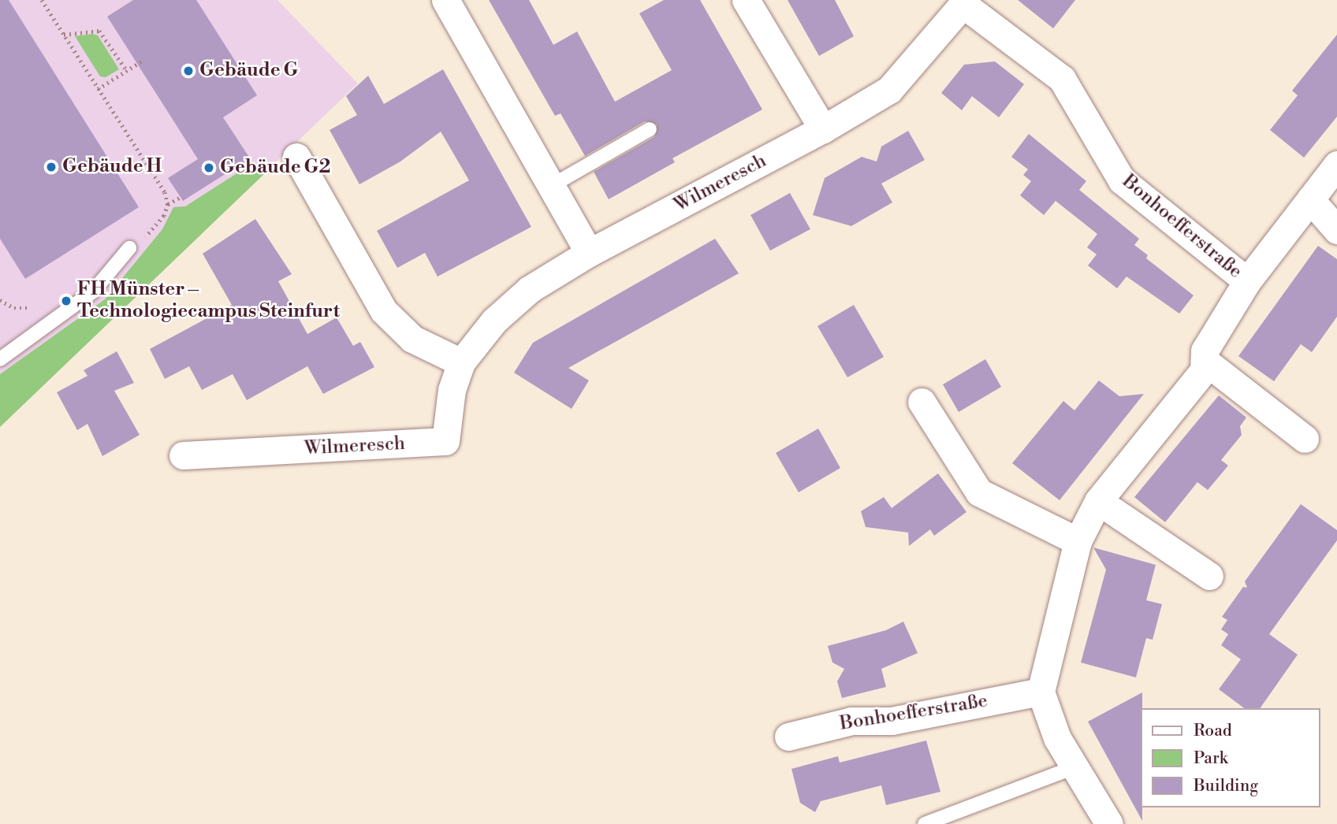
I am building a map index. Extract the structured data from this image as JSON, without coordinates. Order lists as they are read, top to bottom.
{
  "streets": {
    "street": ["Wilmeresch", "Bonhoefferstraße"]
  },
  "crossings": [
    ["Wilmeresch", "Bonhoefferstraße"]
  ],
  "places": [
    "Gebäude G",
    "Gebäude H",
    "Gebäude G2",
    "FH Münster – Technologiecampus Steinfurt"
  ],
  "legend": ["Road", "Park", "Building"]
}
